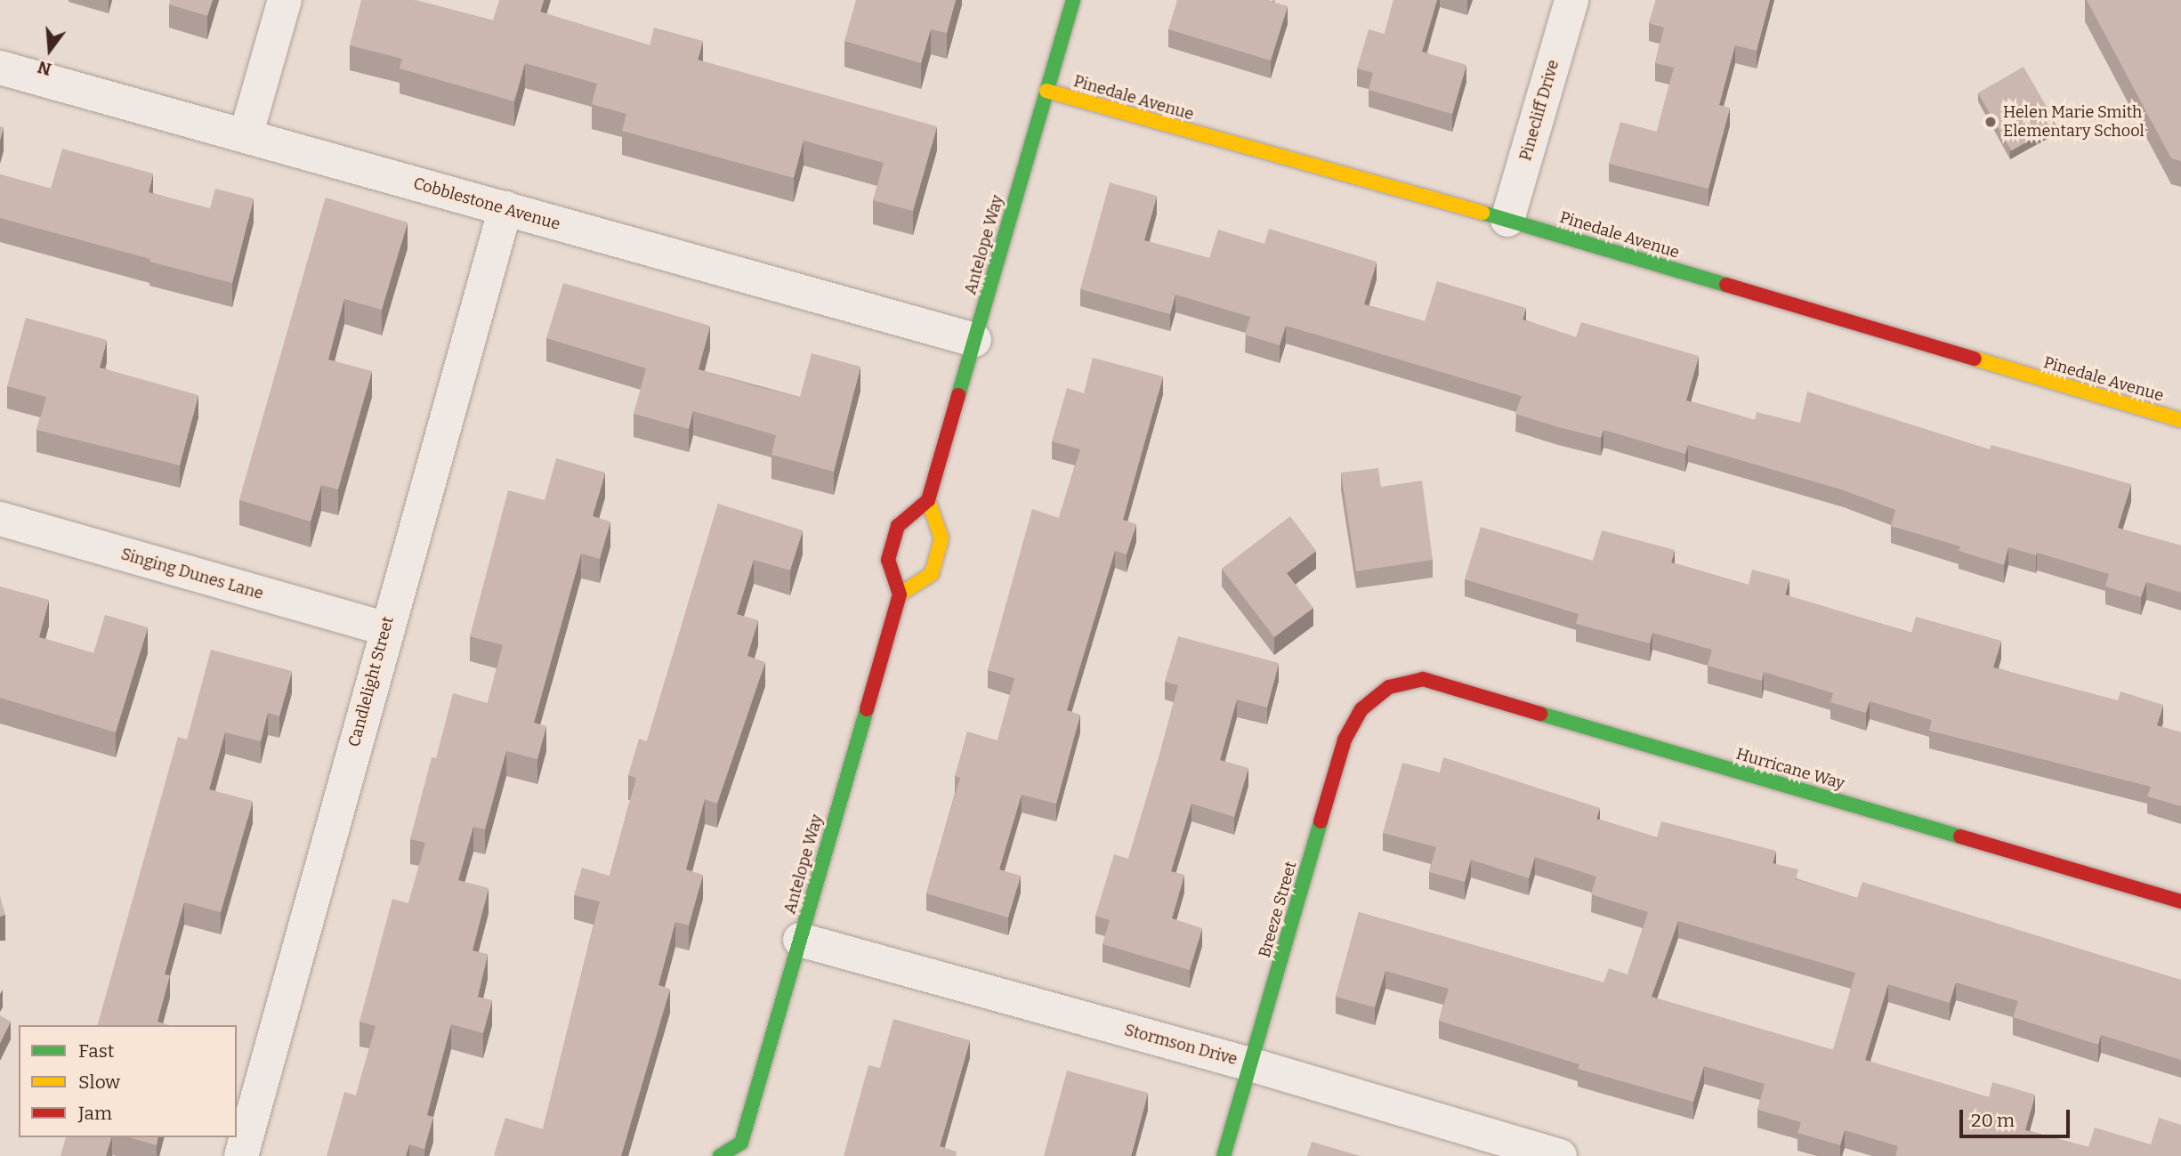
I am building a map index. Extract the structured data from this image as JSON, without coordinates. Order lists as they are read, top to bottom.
{
  "streets": {
    "street": [
      "Pinedale Avenue",
      "Pinecliff Drive",
      "Cobblestone Avenue",
      "Antelope Way",
      "Singing Dunes Lane",
      "Candlelight Street",
      "Hurricane Way",
      "Breeze Street",
      "Stormson Drive"
    ]
  },
  "crossings": [
    ["Pinedale Avenue", "Pinecliff Drive"],
    ["Pinedale Avenue", "Antelope Way"],
    ["Cobblestone Avenue", "Antelope Way"],
    ["Cobblestone Avenue", "Candlelight Street"],
    ["Antelope Way", "Stormson Drive"],
    ["Singing Dunes Lane", "Candlelight Street"],
    ["Hurricane Way", "Breeze Street"],
    ["Breeze Street", "Stormson Drive"]
  ],
  "places": ["Helen Marie Smith Elementary School"],
  "legend": ["Fast", "Slow", "Jam"],
  "scale_bar": "20 m",
  "north": "bottom"
}
